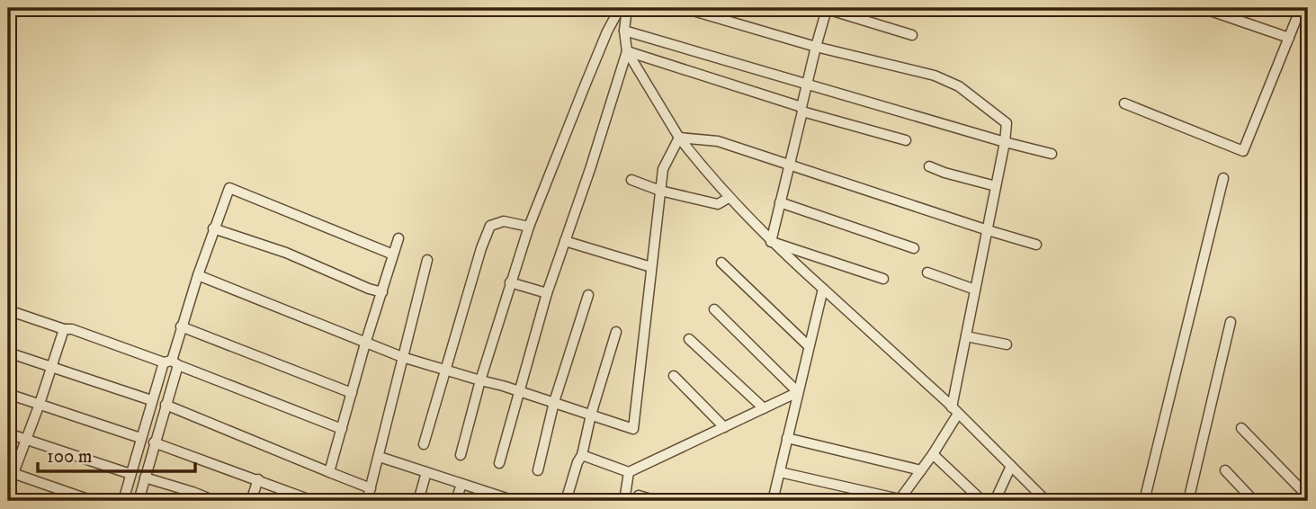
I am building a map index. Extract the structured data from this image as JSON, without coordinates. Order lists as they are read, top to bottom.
{
  "scale_bar": "100 m"
}
